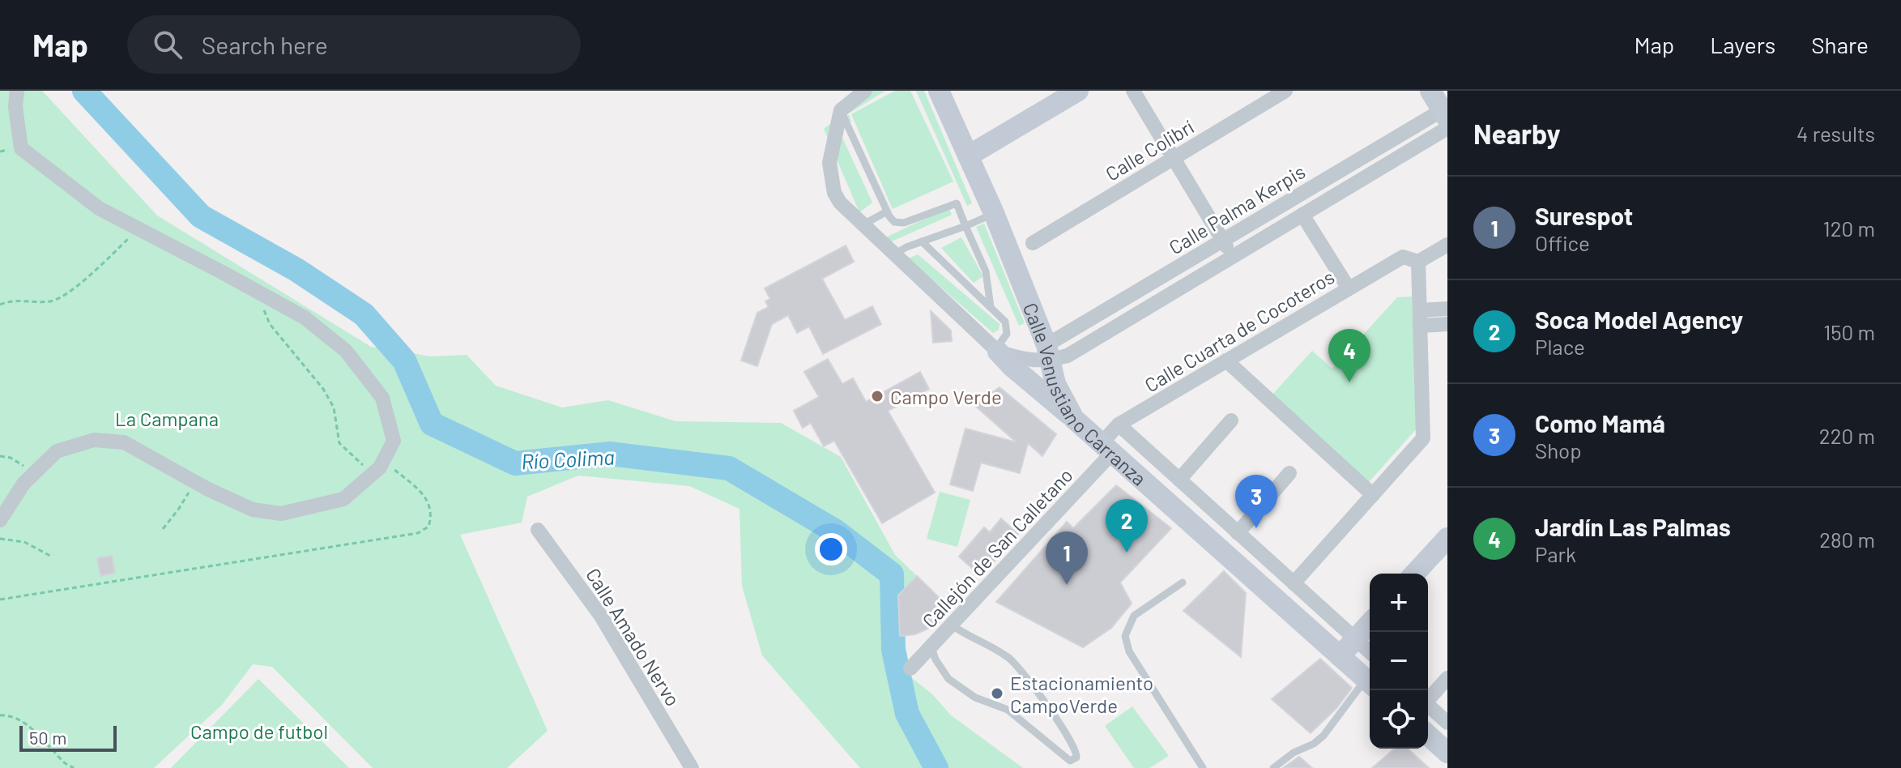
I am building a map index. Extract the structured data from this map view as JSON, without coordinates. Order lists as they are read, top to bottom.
{
  "streets": {
    "street": [
      "Calle Colibrí",
      "Calle Palma Kerpis",
      "Calle Cuarta de Cocoteros",
      "Calle Venustiano Carranza",
      "Callejón de San Calletano",
      "Calle Amado Nervo"
    ]
  },
  "crossings": [
    ["Calle Palma Kerpis", "Calle Venustiano Carranza"],
    ["Calle Cuarta de Cocoteros", "Calle Venustiano Carranza"],
    ["Calle Cuarta de Cocoteros", "Callejón de San Calletano"],
    ["Calle Venustiano Carranza", "Callejón de San Calletano"]
  ],
  "water": ["Río Colima"],
  "parks": ["La Campana", "Campo de futbol"],
  "places": ["Campo Verde", "Estacionamiento CampoVerde"],
  "scale_bar": "50 m",
  "page": {
    "header": "Map",
    "search": "Search here",
    "nav": ["Map", "Layers", "Share"],
    "heading": ["Nearby", "4 results"],
    "list": [
      {
        "mark": "1",
        "name": "Surespot",
        "note": "Office",
        "value": "120 m"
      },
      {
        "mark": "2",
        "name": "Soca Model Agency",
        "note": "Place",
        "value": "150 m"
      },
      {
        "mark": "3",
        "name": "Como Mamá",
        "note": "Shop",
        "value": "220 m"
      },
      {
        "mark": "4",
        "name": "Jardín Las Palmas",
        "note": "Park",
        "value": "280 m"
      }
    ],
    "pins": [
      "4",
      "3",
      "2",
      "1"
    ],
    "map_buttons": ["+", "−"],
    "scale": "50 m"
  }
}
